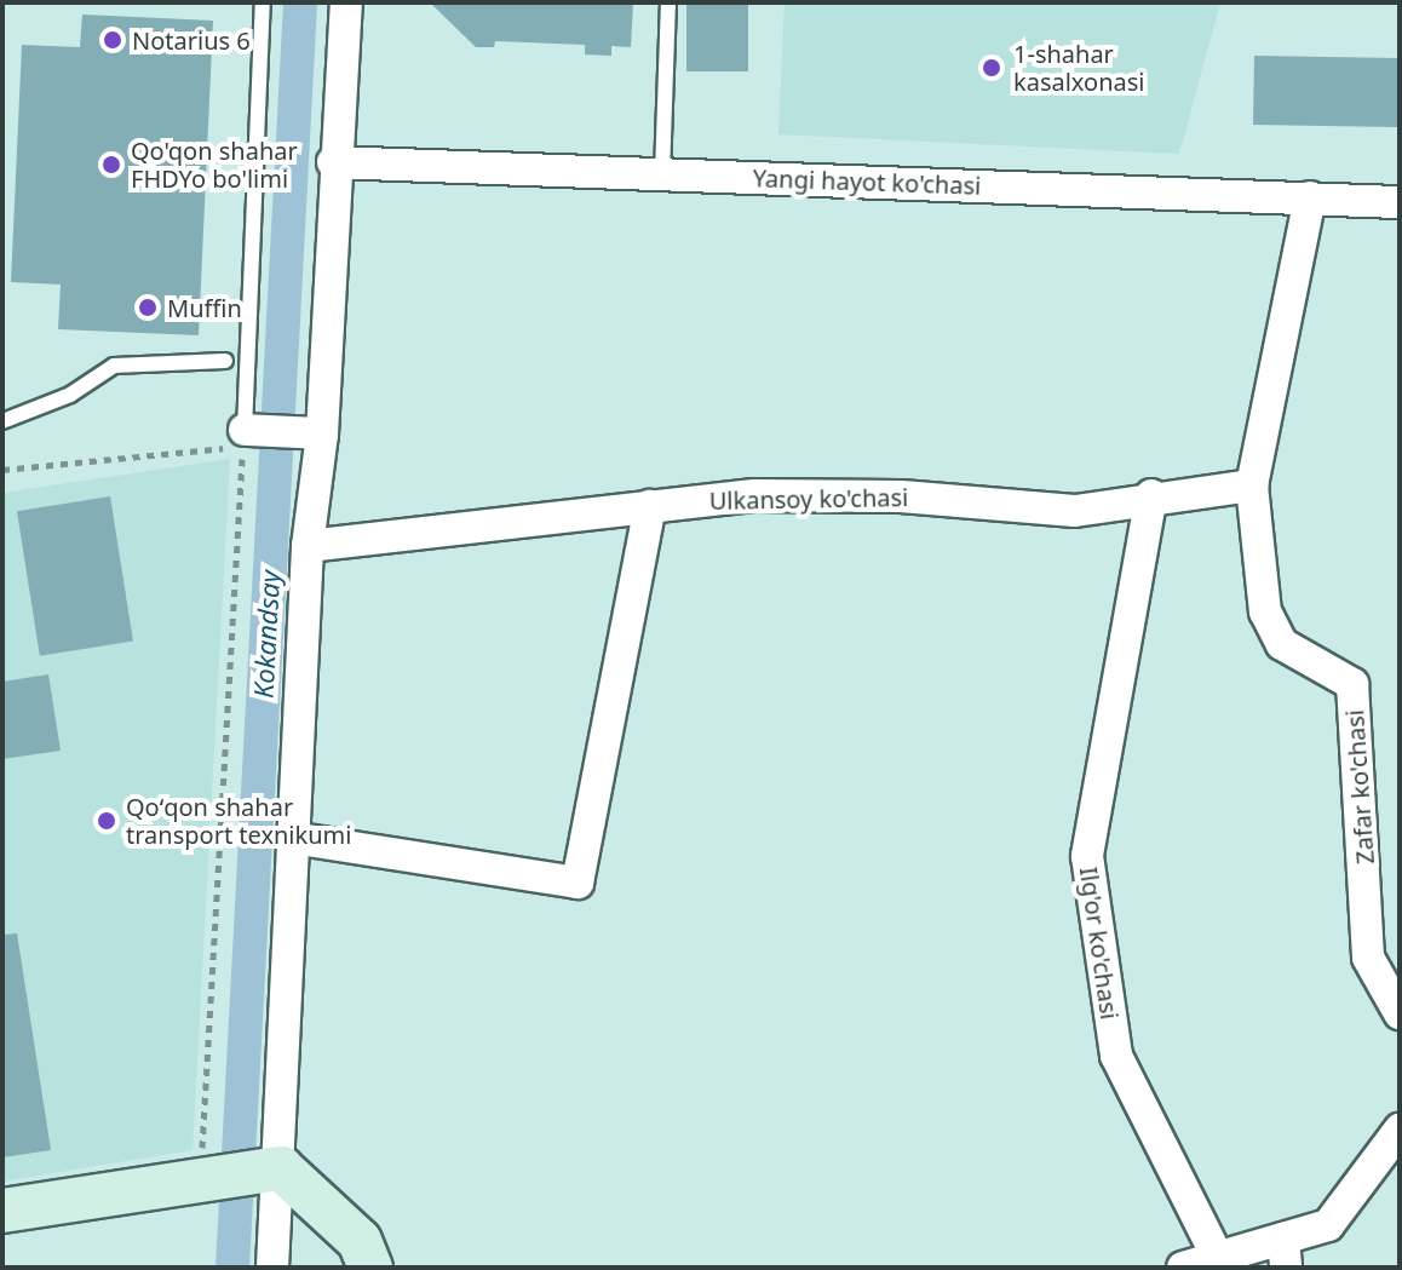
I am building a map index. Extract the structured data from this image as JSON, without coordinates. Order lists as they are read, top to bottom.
{
  "streets": {
    "street": [
      "Yangi hayot ko'chasi",
      "Ulkansoy ko'chasi",
      "Zafar ko'chasi",
      "Ilg'or ko'chasi"
    ]
  },
  "crossings": [
    ["Yangi hayot ko'chasi", "Zafar ko'chasi"],
    ["Ulkansoy ko'chasi", "Zafar ko'chasi"],
    ["Ulkansoy ko'chasi", "Ilg'or ko'chasi"]
  ],
  "water": ["Kokandsay"],
  "places": [
    "Notarius 6",
    "1-shahar kasalxonasi",
    "Qo'qon shahar FHDYo bo'limi",
    "Muffin",
    "Qoʻqon shahar transport texnikumi"
  ]
}
